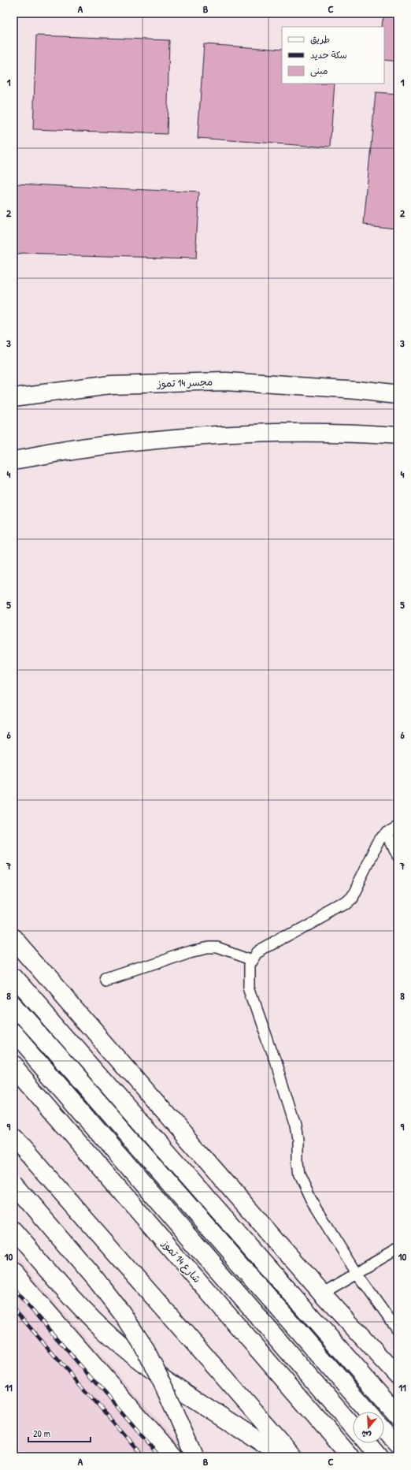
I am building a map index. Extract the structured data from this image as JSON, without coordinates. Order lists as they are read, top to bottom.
{
  "streets": {
    "main road": ["مجسر 14 تموز", "شارع 14 تموز"]
  },
  "legend": ["طريق", "سكة حديد", "مبنى"],
  "scale_bar": "20 m",
  "north": "bottom",
  "grid": {
    "columns": ["A", "B", "C"],
    "rows": [
      "1",
      "2",
      "3",
      "4",
      "5",
      "6",
      "7",
      "8",
      "9",
      "10",
      "11"
    ]
  }
}
